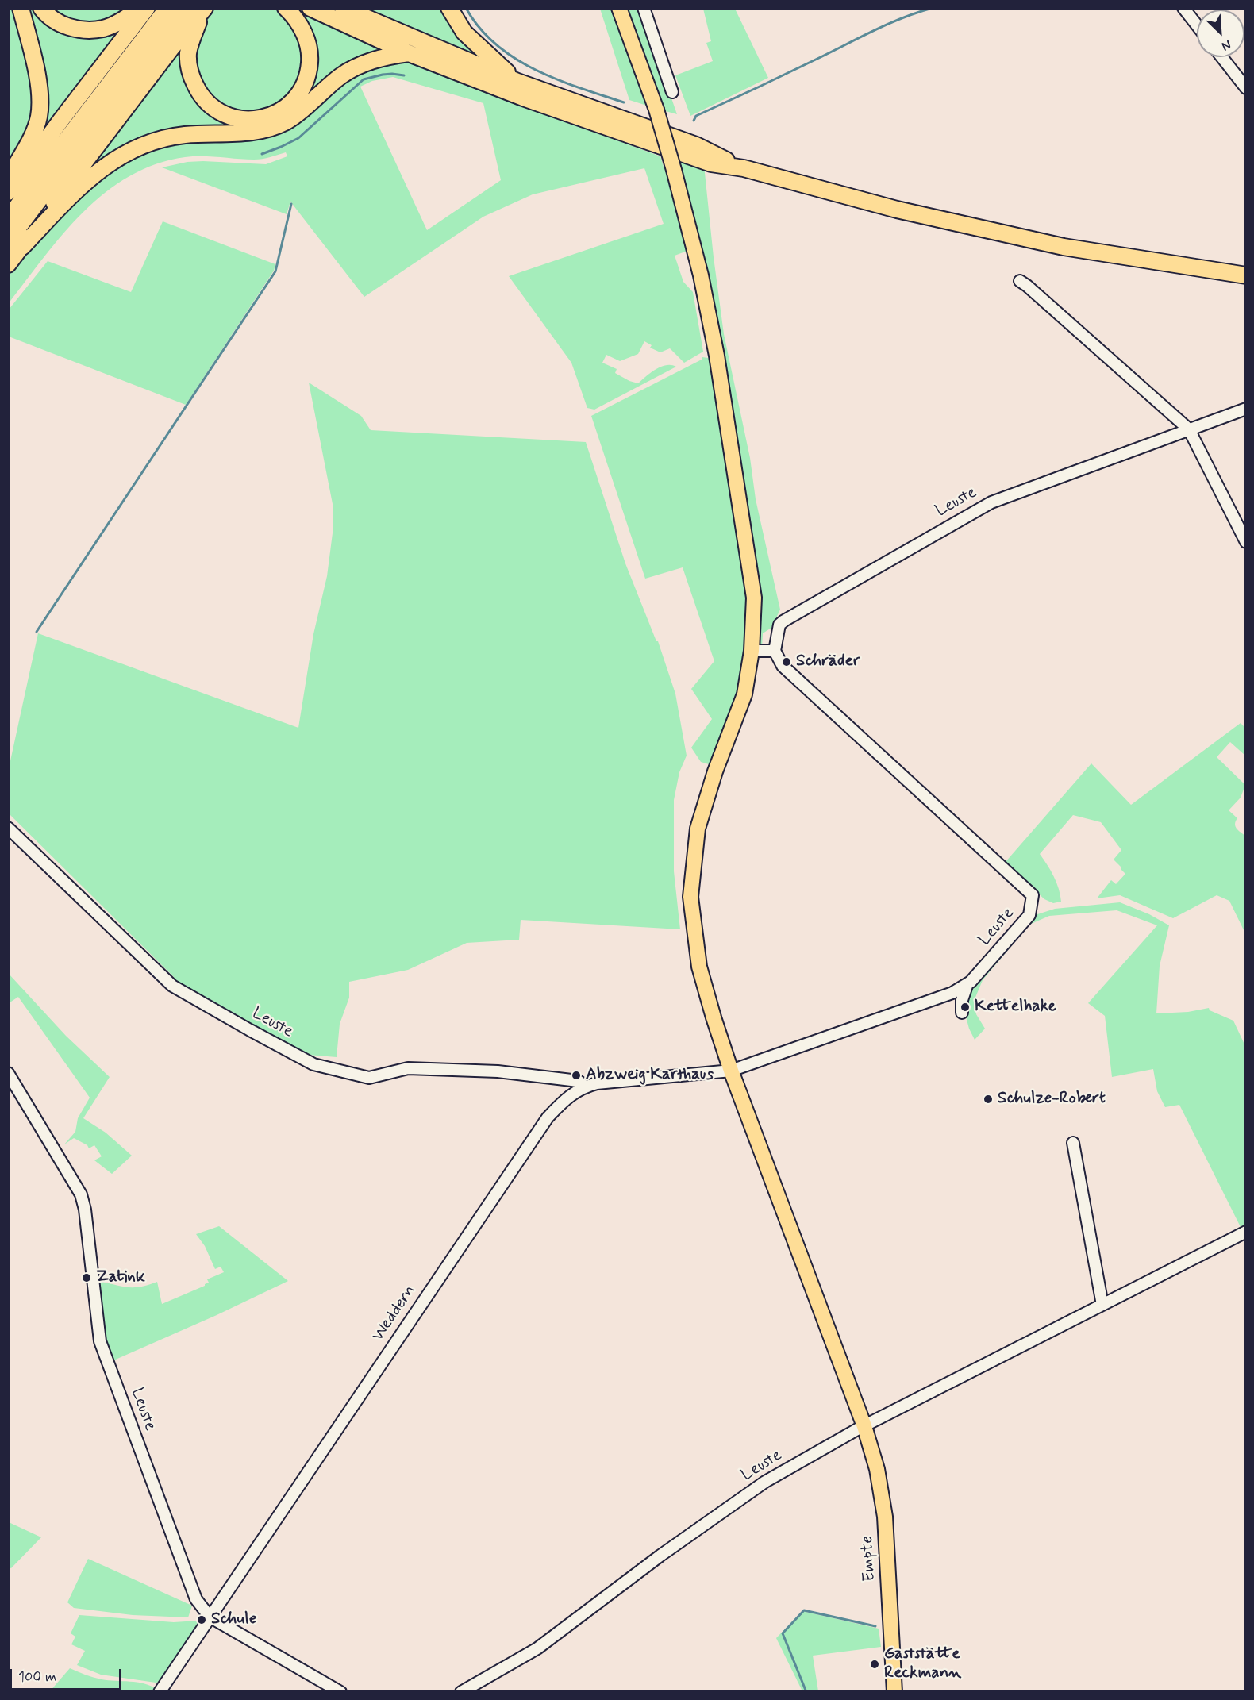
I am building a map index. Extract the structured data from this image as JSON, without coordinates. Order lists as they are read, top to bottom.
{
  "streets": {
    "main road": ["Empte"],
    "street": ["Leuste", "Weddern"]
  },
  "crossings": [
    ["Leuste", "Weddern"],
    ["Leuste", "Empte"],
    ["Weddern", "Empte"]
  ],
  "places": [
    "Schräder",
    "Kettelhake",
    "Abzweig Karthaus",
    "Schulze-Robert",
    "Zatink",
    "Schule",
    "Gaststätte Reckmann"
  ],
  "scale_bar": "100 m",
  "north": "bottom right"
}
